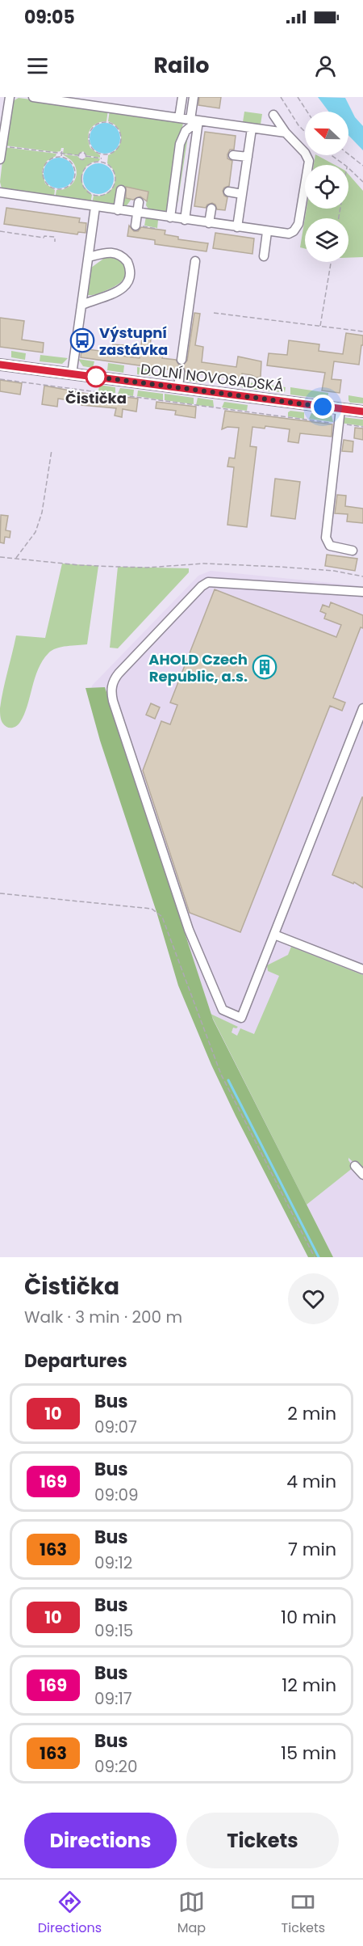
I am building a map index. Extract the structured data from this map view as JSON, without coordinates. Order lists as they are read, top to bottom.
{
  "streets": {
    "main road": ["DOLNÍ NOVOSADSKÁ"]
  },
  "places": {
    "bus stop": ["Výstupní zastávka"],
    "other": ["Čistička"],
    "building": ["AHOLD Czech Republic, a.s."]
  },
  "lines": ["bus line 10"],
  "north": "left",
  "page": {
    "status": "09:05",
    "header": "Railo",
    "heading": [
      ["Čistička", "Walk · 3 min · 200 m"],
      "Departures"
    ],
    "list": [
      {
        "mark": "10",
        "name": "Bus",
        "note": "09:07",
        "value": "2 min"
      },
      {
        "mark": "169",
        "name": "Bus",
        "note": "09:09",
        "value": "4 min"
      },
      {
        "mark": "163",
        "name": "Bus",
        "note": "09:12",
        "value": "7 min"
      },
      {
        "mark": "10",
        "name": "Bus",
        "note": "09:15",
        "value": "10 min"
      },
      {
        "mark": "169",
        "name": "Bus",
        "note": "09:17",
        "value": "12 min"
      },
      {
        "mark": "163",
        "name": "Bus",
        "note": "09:20",
        "value": "15 min"
      }
    ],
    "buttons": ["Directions", "Tickets"],
    "tabs": ["Directions", "Map", "Tickets"]
  }
}
